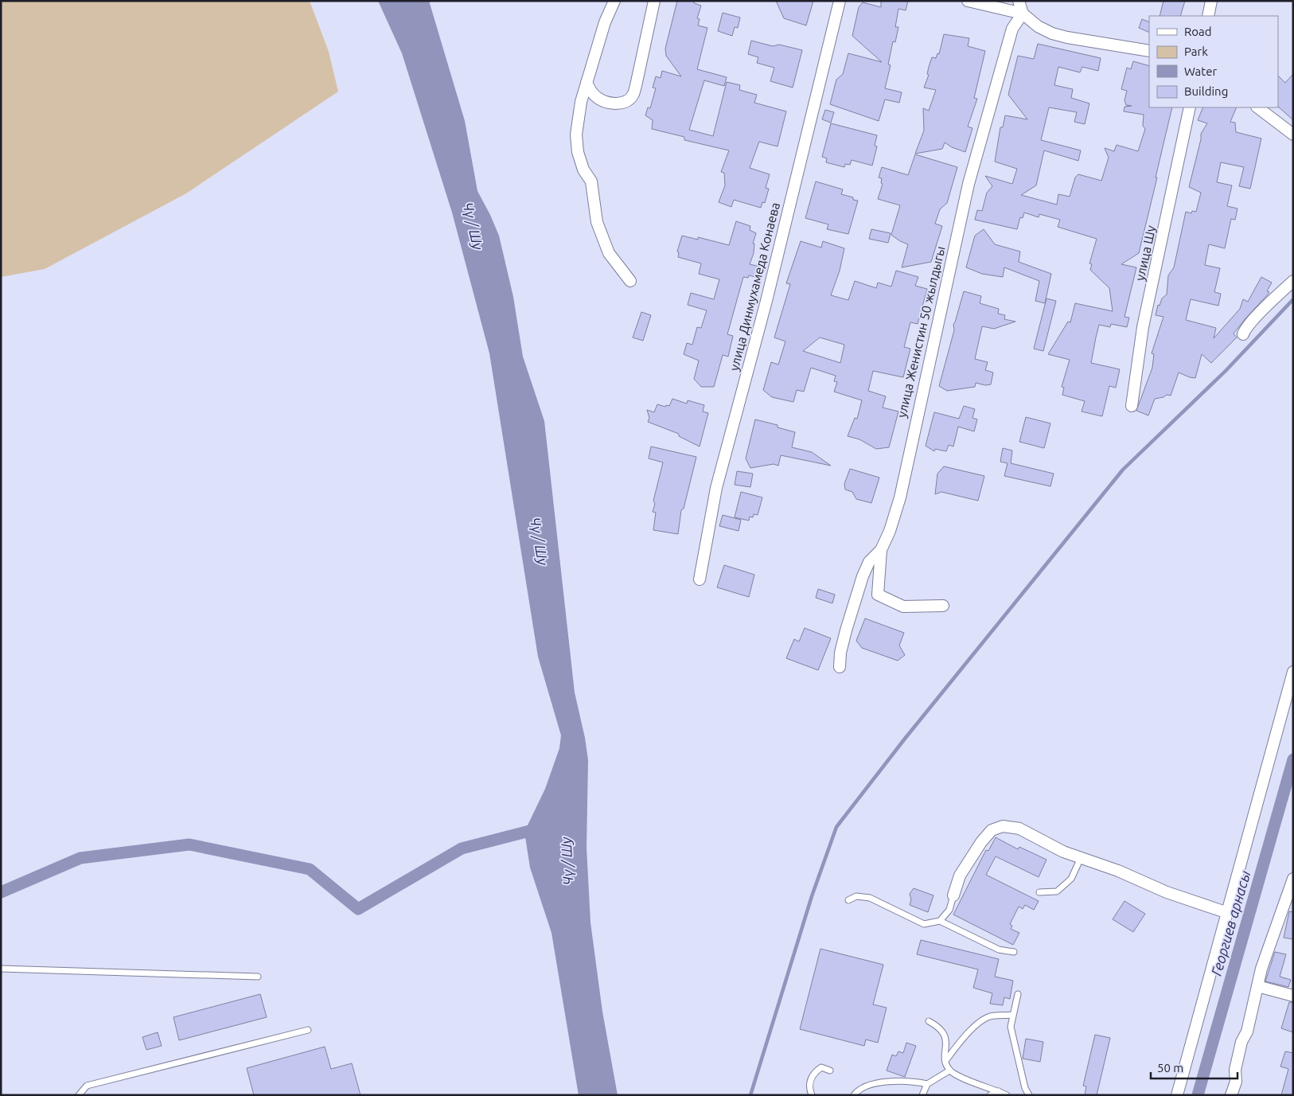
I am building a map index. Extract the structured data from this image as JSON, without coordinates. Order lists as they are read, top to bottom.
{
  "streets": {
    "street": ["улица Шу", "улица Динмухамеда Конаева", "улица Женистин 50 жылдыгы"]
  },
  "water": ["Чү / Шу", "Георгиев арнасы"],
  "legend": [
    "Road",
    "Park",
    "Water",
    "Building"
  ],
  "scale_bar": "50 m"
}
